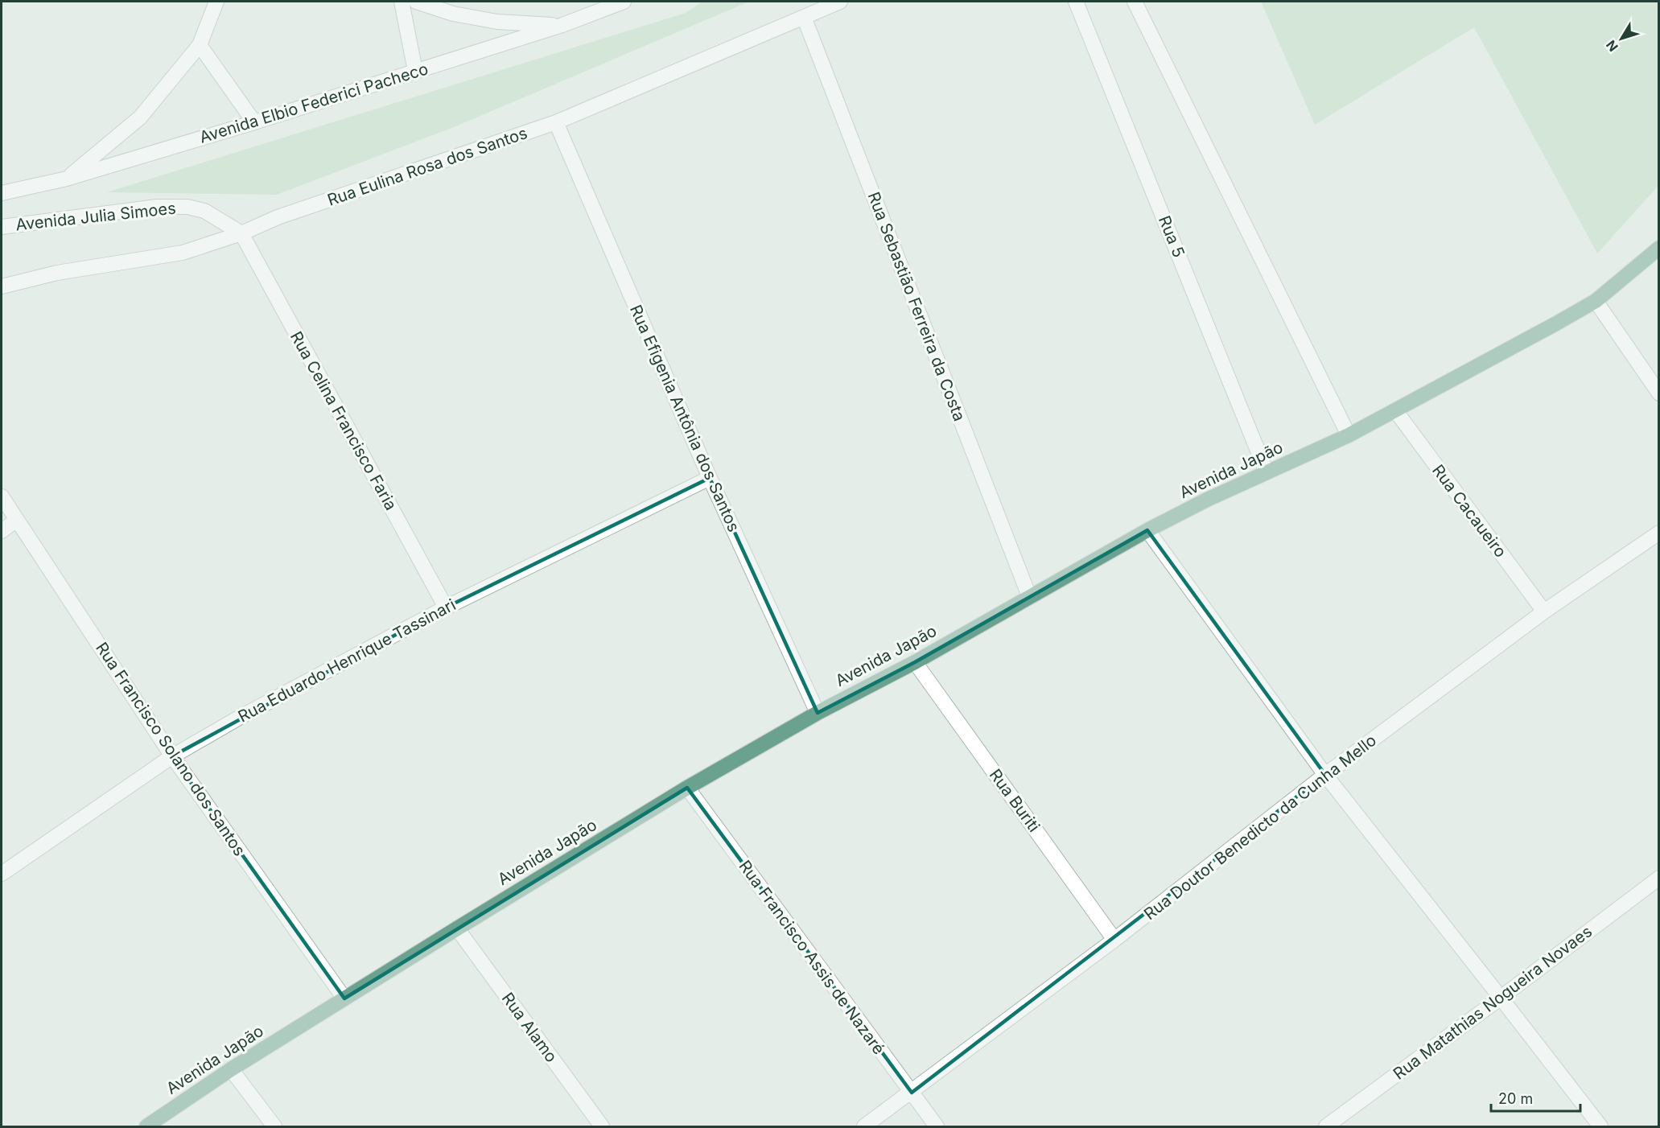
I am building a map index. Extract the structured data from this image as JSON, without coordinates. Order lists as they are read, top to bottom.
{
  "streets": {
    "main road": ["Avenida Japão"],
    "street": [
      "Avenida Elbio Federici Pacheco",
      "Rua Eulina Rosa dos Santos",
      "Avenida Julia Simoes",
      "Rua 5",
      "Rua Sebastião Ferreira da Costa",
      "Rua Efigenia Antônia dos Santos",
      "Rua Celina Francisco Faria",
      "Rua Cacaueiro",
      "Rua Eduardo Henrique Tassinari",
      "Rua Francisco Solano dos Santos",
      "Rua Buriti",
      "Rua Doutor Benedicto da Cunha Mello",
      "Rua Francisco Assis de Nazaré",
      "Rua Matathias Nogueira Novaes",
      "Rua Alamo"
    ]
  },
  "crossings": [
    ["Rua Eulina Rosa dos Santos", "Avenida Julia Simoes"],
    ["Rua Eulina Rosa dos Santos", "Rua Sebastião Ferreira da Costa"],
    ["Rua Eulina Rosa dos Santos", "Rua Efigenia Antônia dos Santos"],
    ["Rua Eulina Rosa dos Santos", "Rua Celina Francisco Faria"],
    ["Avenida Julia Simoes", "Rua Celina Francisco Faria"],
    ["Rua 5", "Avenida Japão"],
    ["Rua Sebastião Ferreira da Costa", "Avenida Japão"],
    ["Rua Efigenia Antônia dos Santos", "Avenida Japão"],
    ["Rua Efigenia Antônia dos Santos", "Rua Eduardo Henrique Tassinari"],
    ["Rua Celina Francisco Faria", "Rua Eduardo Henrique Tassinari"],
    ["Avenida Japão", "Rua Cacaueiro"],
    ["Avenida Japão", "Rua Francisco Solano dos Santos"],
    ["Avenida Japão", "Rua Buriti"],
    ["Avenida Japão", "Rua Francisco Assis de Nazaré"],
    ["Avenida Japão", "Rua Alamo"],
    ["Rua Cacaueiro", "Rua Doutor Benedicto da Cunha Mello"],
    ["Rua Eduardo Henrique Tassinari", "Rua Francisco Solano dos Santos"],
    ["Rua Buriti", "Rua Doutor Benedicto da Cunha Mello"],
    ["Rua Doutor Benedicto da Cunha Mello", "Rua Francisco Assis de Nazaré"]
  ],
  "scale_bar": "20 m",
  "north": "bottom left"
}
